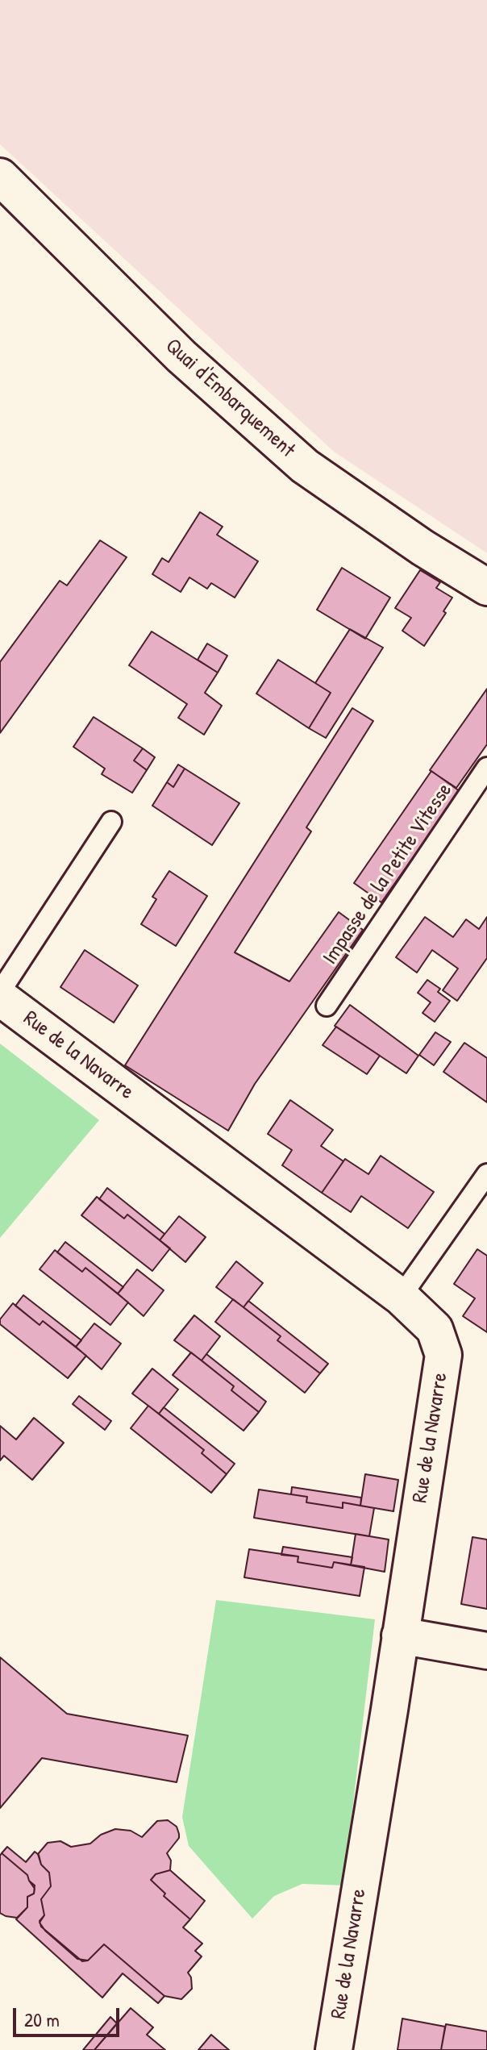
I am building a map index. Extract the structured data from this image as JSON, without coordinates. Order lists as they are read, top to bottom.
{
  "streets": {
    "street": ["Quai d'Embarquement", "Rue de la Navarre"],
    "lane": ["Impasse de la Petite Vitesse"]
  },
  "scale_bar": "20 m"
}
